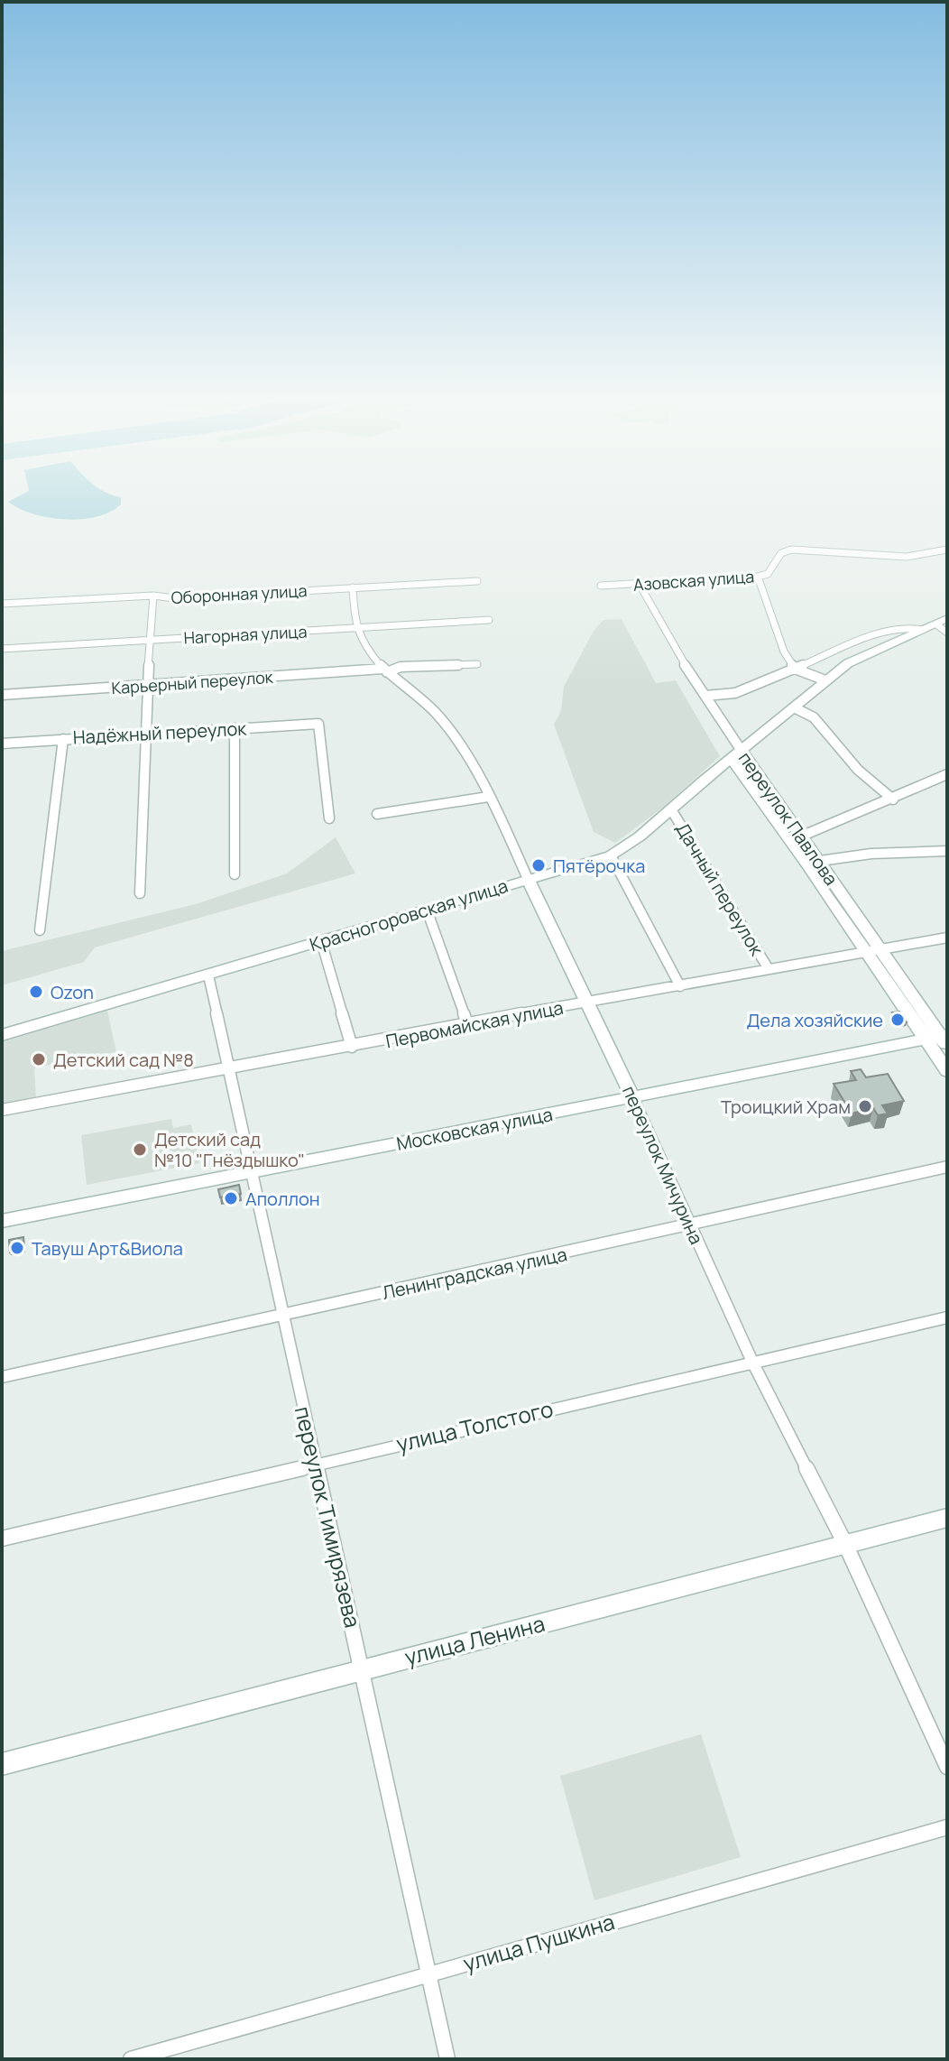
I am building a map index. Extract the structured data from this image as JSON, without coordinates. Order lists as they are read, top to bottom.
{
  "streets": {
    "street": [
      "Азовская улица",
      "Оборонная улица",
      "Нагорная улица",
      "Карьерный переулок",
      "Надёжный переулок",
      "переулок Павлова",
      "Дачный переулок",
      "Красногоровская улица",
      "Первомайская улица",
      "Московская улица",
      "переулок Мичурина",
      "Ленинградская улица",
      "улица Толстого",
      "переулок Тимирязева",
      "улица Ленина",
      "улица Пушкина"
    ]
  },
  "crossings": [
    ["Азовская улица", "переулок Павлова"],
    ["Оборонная улица", "переулок Мичурина"],
    ["Нагорная улица", "переулок Мичурина"],
    ["Карьерный переулок", "переулок Мичурина"],
    ["переулок Павлова", "Красногоровская улица"],
    ["переулок Павлова", "Первомайская улица"],
    ["переулок Павлова", "Московская улица"],
    ["Дачный переулок", "Красногоровская улица"],
    ["Дачный переулок", "Первомайская улица"],
    ["Красногоровская улица", "переулок Мичурина"],
    ["Красногоровская улица", "переулок Тимирязева"],
    ["Первомайская улица", "переулок Мичурина"],
    ["Первомайская улица", "переулок Тимирязева"],
    ["Московская улица", "переулок Мичурина"],
    ["Московская улица", "переулок Тимирязева"],
    ["переулок Мичурина", "Ленинградская улица"],
    ["переулок Мичурина", "улица Толстого"],
    ["переулок Мичурина", "улица Ленина"],
    ["Ленинградская улица", "переулок Тимирязева"],
    ["улица Толстого", "переулок Тимирязева"],
    ["переулок Тимирязева", "улица Ленина"],
    ["переулок Тимирязева", "улица Пушкина"]
  ],
  "places": [
    "Пятёрочка",
    "Ozon",
    "Дела хозяйские",
    "Детский сад №8",
    "Троицкий Храм",
    "Детский сад №10 \"Гнёздышко\"",
    "Аполлон",
    "Тавуш Арт&Виола"
  ]
}
